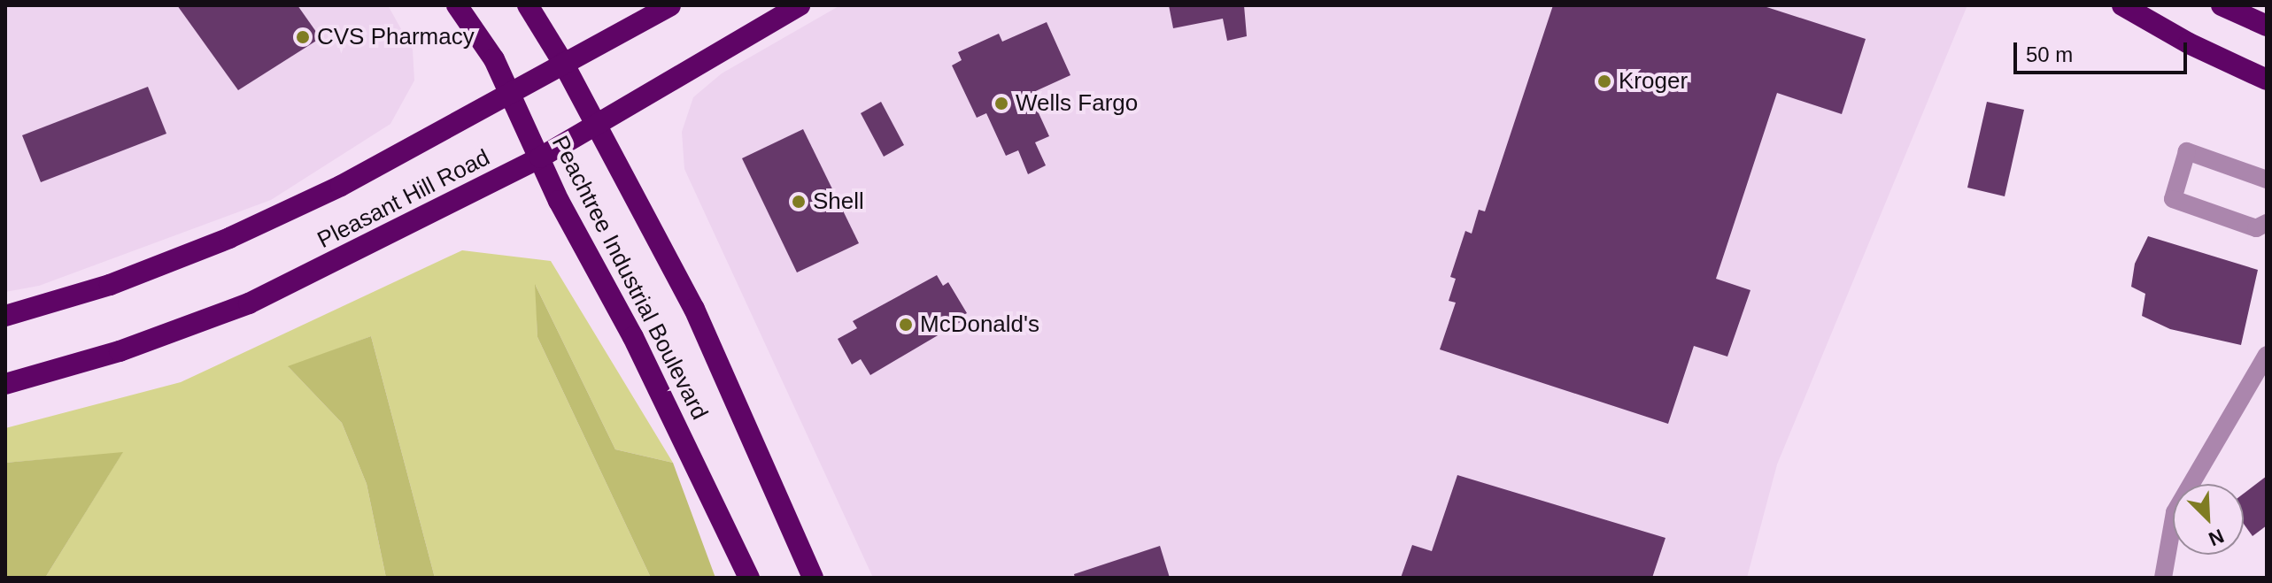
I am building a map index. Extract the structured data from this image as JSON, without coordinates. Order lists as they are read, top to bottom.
{
  "streets": {
    "highway": ["Pleasant Hill Road", "Peachtree Industrial Boulevard"]
  },
  "crossings": [
    ["Pleasant Hill Road", "Peachtree Industrial Boulevard"]
  ],
  "places": [
    "CVS Pharmacy",
    "Kroger",
    "Wells Fargo",
    "Shell",
    "McDonald's"
  ],
  "scale_bar": "50 m",
  "north": "bottom right"
}
